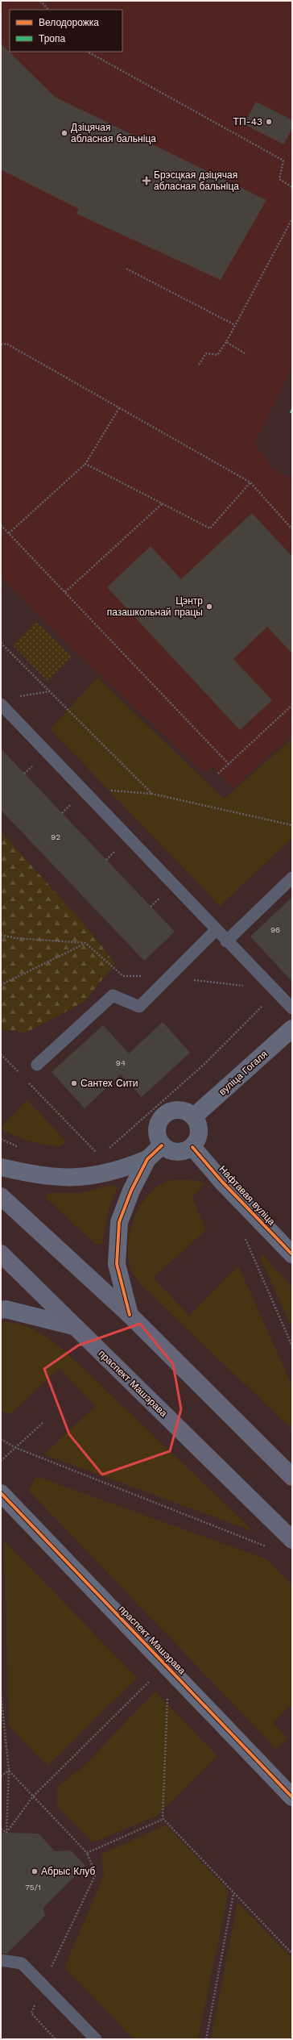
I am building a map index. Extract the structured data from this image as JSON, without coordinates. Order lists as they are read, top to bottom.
{
  "streets": {
    "main road": ["праспект Машэрава"],
    "street": ["вуліца Гогаля", "Нафтавая вуліца"]
  },
  "crossings": [
    ["вуліца Гогаля", "Нафтавая вуліца"]
  ],
  "places": {
    "other": [
      "ТП-43",
      "Дзіцячая абласная бальніца",
      "Цэнтр пазашкольнай працы",
      "Сантех Сити",
      "Абрыс Клуб"
    ],
    "health": ["Брэсцкая дзіцячая абласная бальніца"]
  },
  "house_numbers": [
    "92",
    "96",
    "94",
    "75/1"
  ],
  "legend": ["Велодорожка", "Тропа"]
}
